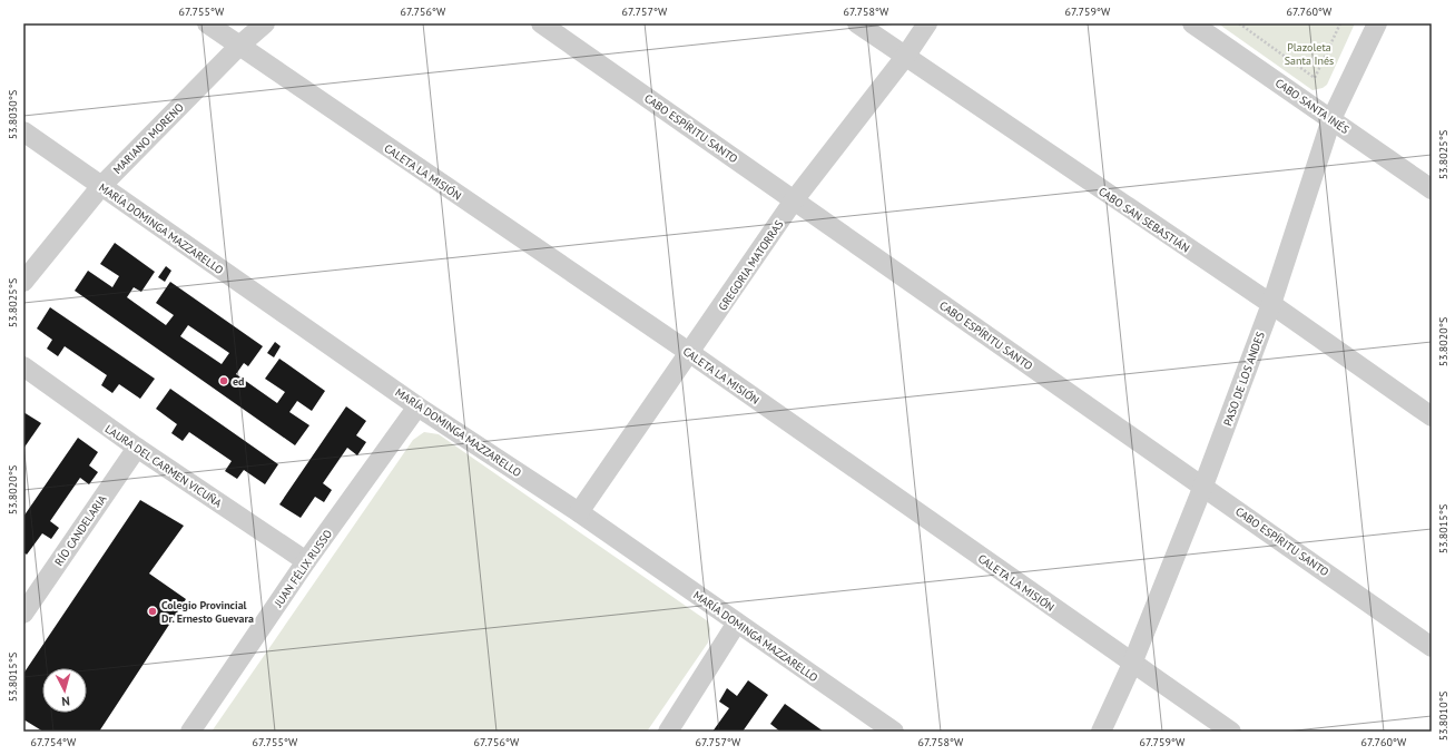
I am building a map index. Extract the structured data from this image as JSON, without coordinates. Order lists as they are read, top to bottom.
{
  "streets": {
    "street": [
      "CABO SANTA INÉS",
      "CABO ESPÍRITU SANTO",
      "MARIANO MORENO",
      "CALETA LA MISIÓN",
      "CABO SAN SEBASTIÁN",
      "MARÍA DOMINGA MAZZARELLO",
      "GREGORIA MATORRAS",
      "PASO DE LOS ANDES",
      "LAURA DEL CARMEN VICUÑA",
      "RÍO CANDELARIA",
      "JUAN FÉLIX RUSSO"
    ]
  },
  "crossings": [
    ["CABO SANTA INÉS", "PASO DE LOS ANDES"],
    ["CABO ESPÍRITU SANTO", "GREGORIA MATORRAS"],
    ["CABO ESPÍRITU SANTO", "PASO DE LOS ANDES"],
    ["MARIANO MORENO", "CALETA LA MISIÓN"],
    ["MARIANO MORENO", "MARÍA DOMINGA MAZZARELLO"],
    ["CALETA LA MISIÓN", "GREGORIA MATORRAS"],
    ["CALETA LA MISIÓN", "PASO DE LOS ANDES"],
    ["CABO SAN SEBASTIÁN", "GREGORIA MATORRAS"],
    ["CABO SAN SEBASTIÁN", "PASO DE LOS ANDES"],
    ["MARÍA DOMINGA MAZZARELLO", "GREGORIA MATORRAS"],
    ["MARÍA DOMINGA MAZZARELLO", "JUAN FÉLIX RUSSO"],
    ["LAURA DEL CARMEN VICUÑA", "RÍO CANDELARIA"],
    ["LAURA DEL CARMEN VICUÑA", "JUAN FÉLIX RUSSO"]
  ],
  "parks": ["Plazoleta Santa Inés"],
  "places": ["ed", "Colegio Provincial Dr. Ernesto Guevara"],
  "north": "bottom",
  "coordinates": [
    "67.755°W",
    "67.756°W",
    "67.757°W",
    "67.758°W",
    "67.759°W",
    "67.760°W",
    "53.8030°S",
    "53.8025°S",
    "53.8020°S",
    "53.8015°S",
    "53.8010°S",
    "67.754°W"
  ]
}
